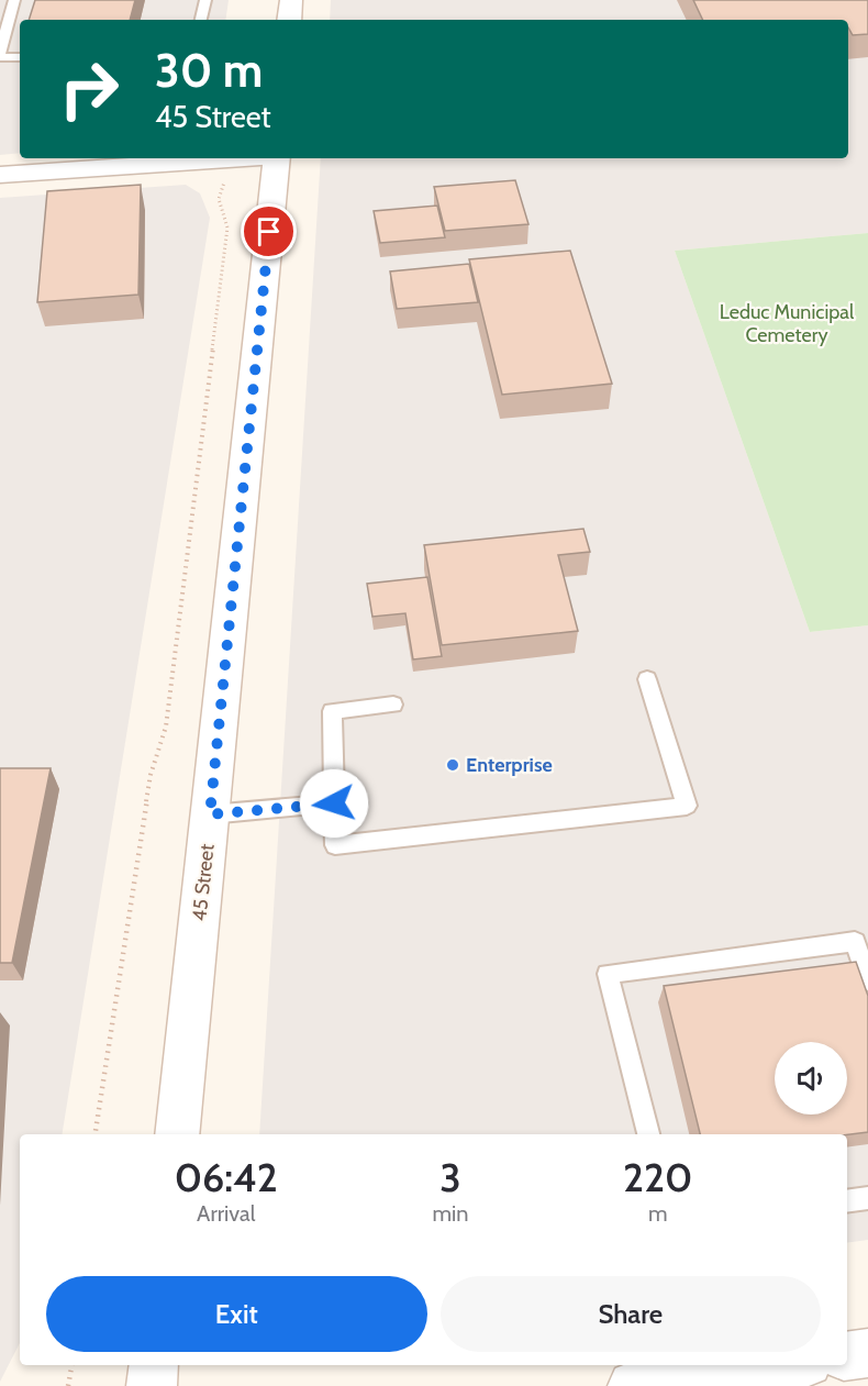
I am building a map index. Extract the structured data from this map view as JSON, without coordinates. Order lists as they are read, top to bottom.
{
  "streets": {
    "main road": ["45 Street"]
  },
  "parks": ["Leduc Municipal Cemetery"],
  "places": ["Enterprise"],
  "page": {
    "turn": ["30 m", "45 Street"],
    "eta": [
      "06:42",
      "Arrival",
      "3",
      "min",
      "220",
      "m"
    ],
    "buttons": ["Exit", "Share"]
  }
}
